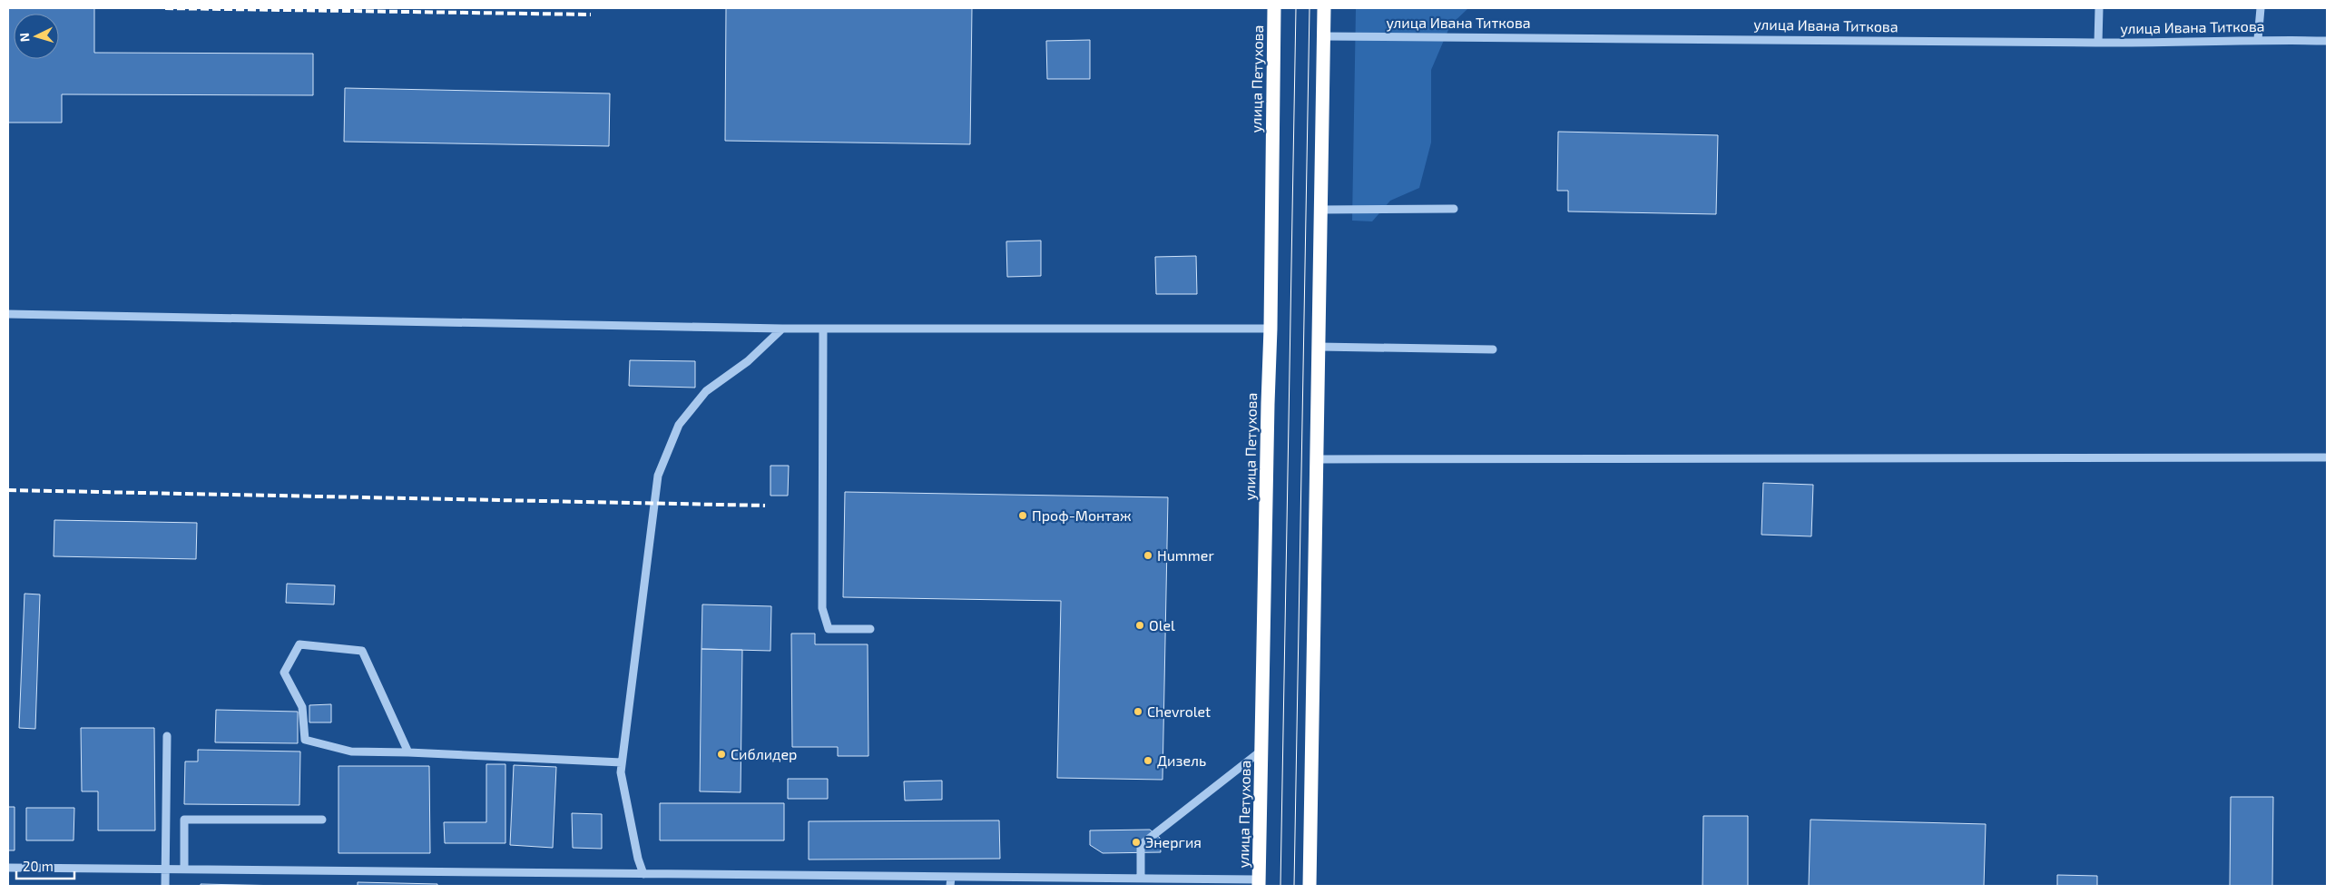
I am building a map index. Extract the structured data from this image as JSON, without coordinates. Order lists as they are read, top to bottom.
{
  "streets": {
    "highway": ["улица Петухова"],
    "street": ["улица Ивана Титкова"]
  },
  "places": [
    "Проф-Монтаж",
    "Hummer",
    "Olel",
    "Chevrolet",
    "Сиблидер",
    "Дизель",
    "Энергия"
  ],
  "scale_bar": "20 m",
  "north": "left"
}
